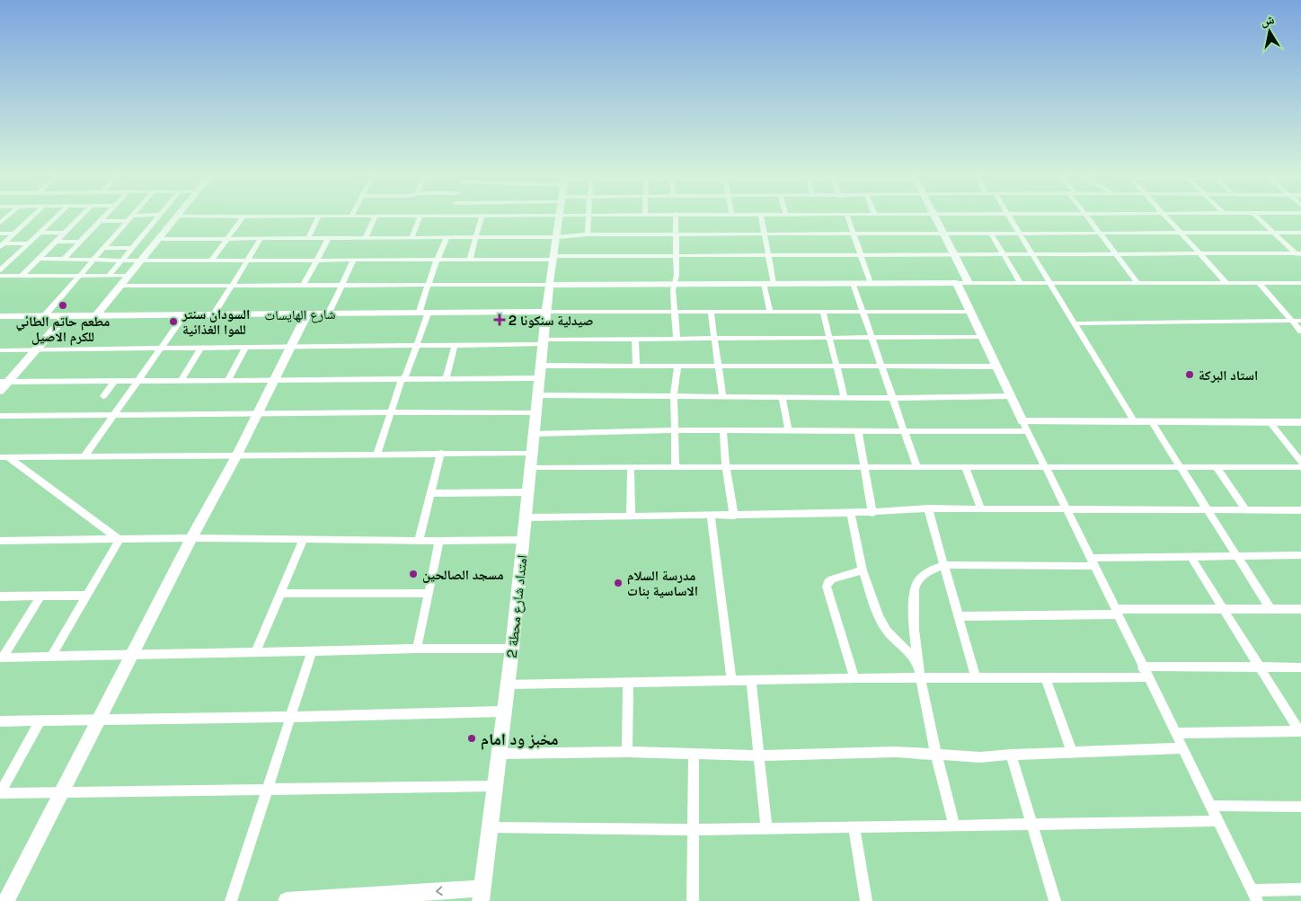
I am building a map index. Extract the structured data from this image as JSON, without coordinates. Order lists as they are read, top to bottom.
{
  "streets": {
    "street": ["شارع الهايسات", "امتداد شارع محطة 2"]
  },
  "crossings": [
    ["شارع الهايسات", "امتداد شارع محطة 2"]
  ],
  "places": {
    "other": [
      "مطعم حاتم الطائي للكرم الاصيل",
      "السودان سنتر للموا الغذائية",
      "استاد البركة",
      "مسجد الصالحين",
      "مدرسة السلام الاساسية بنات",
      "مخبز ود امام"
    ],
    "health": ["صيدلية سنكونا 2"]
  },
  "north": "top"
}
